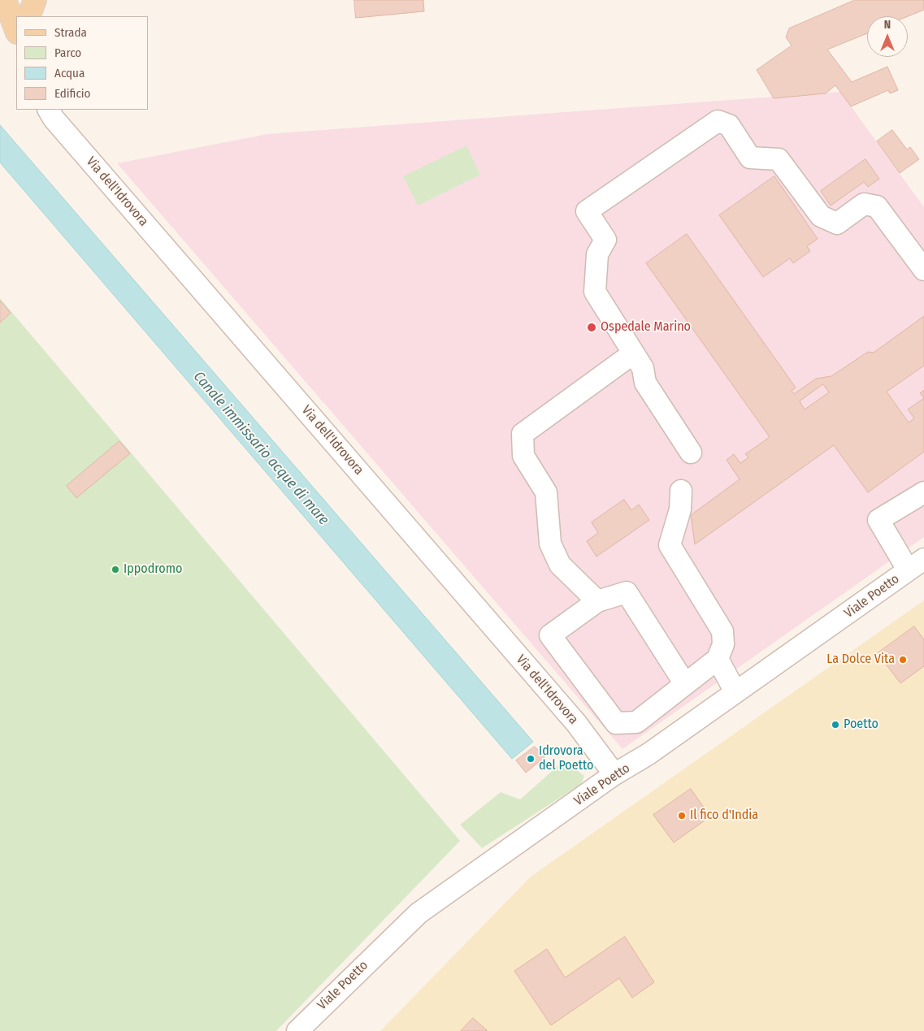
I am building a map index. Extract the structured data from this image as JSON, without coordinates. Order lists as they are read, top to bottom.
{
  "streets": {
    "street": ["Via dell'Idrovora", "Viale Poetto"]
  },
  "crossings": [
    ["Via dell'Idrovora", "Viale Poetto"]
  ],
  "water": ["Canale immissario acque di mare"],
  "places": [
    "Ospedale Marino",
    "Ippodromo",
    "La Dolce Vita",
    "Poetto",
    "Idrovora del Poetto",
    "Il fico d'India"
  ],
  "legend": [
    "Strada",
    "Parco",
    "Acqua",
    "Edificio"
  ],
  "north": "top"
}
